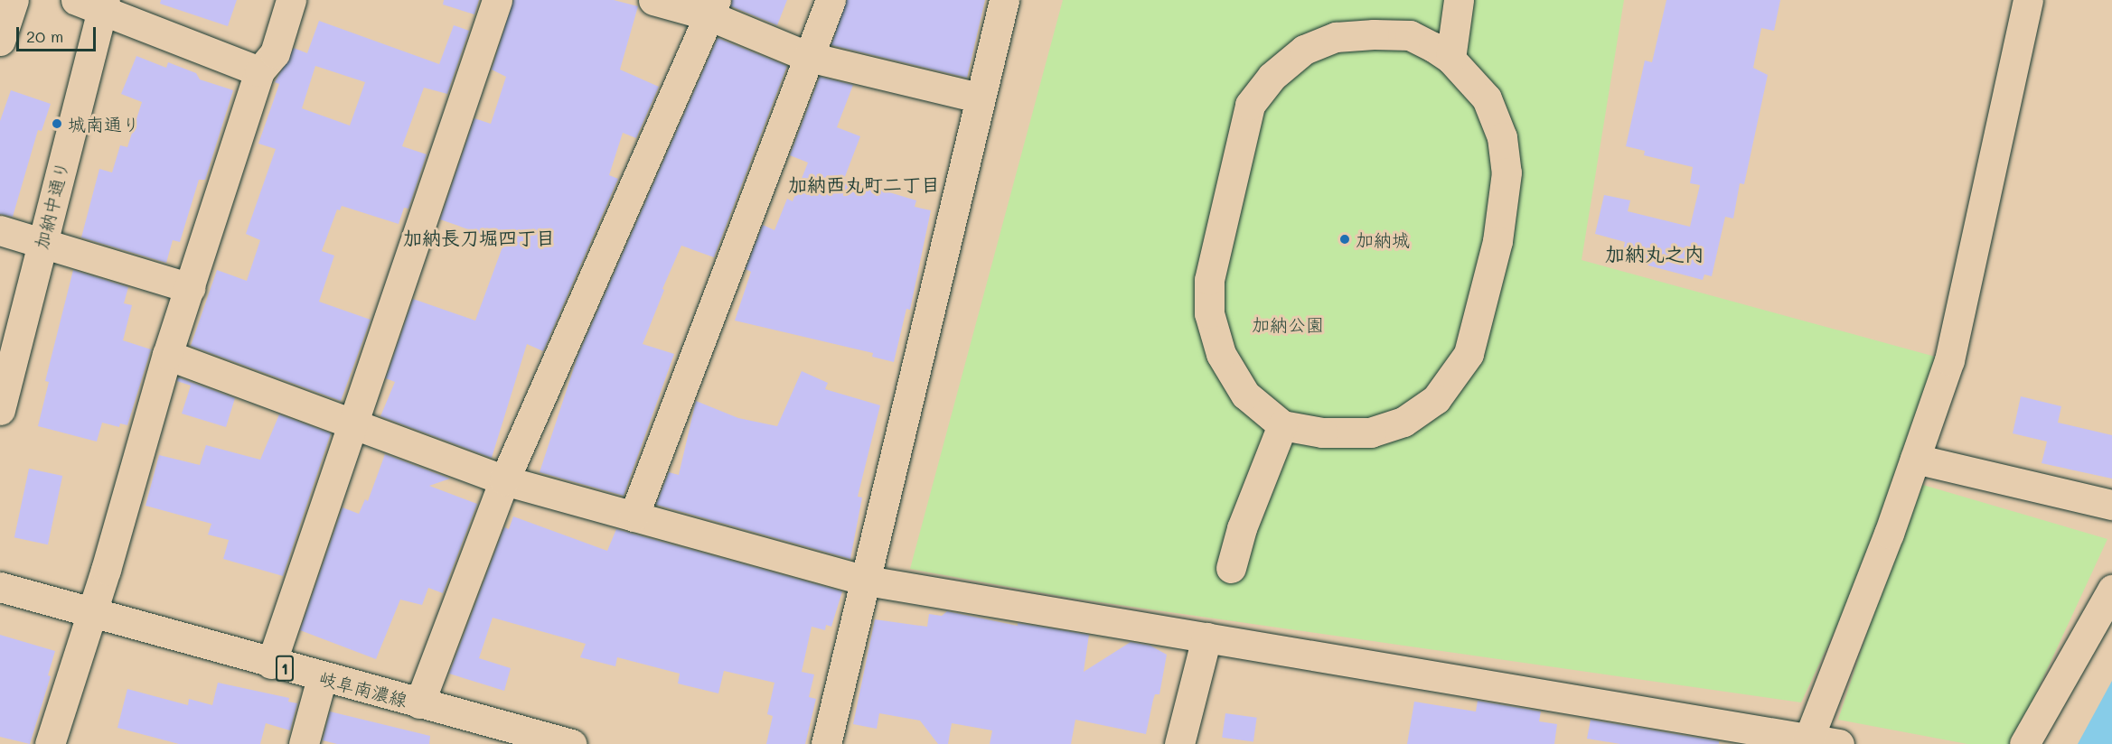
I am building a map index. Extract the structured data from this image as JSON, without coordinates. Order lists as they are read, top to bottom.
{
  "streets": {
    "main road": ["加納中通り", "1", "岐阜南濃線"]
  },
  "districts": ["加納西丸町二丁目", "加納長刀堀四丁目", "加納丸之内"],
  "parks": ["加納公園"],
  "places": ["城南通り", "加納城"],
  "scale_bar": "20 m"
}
